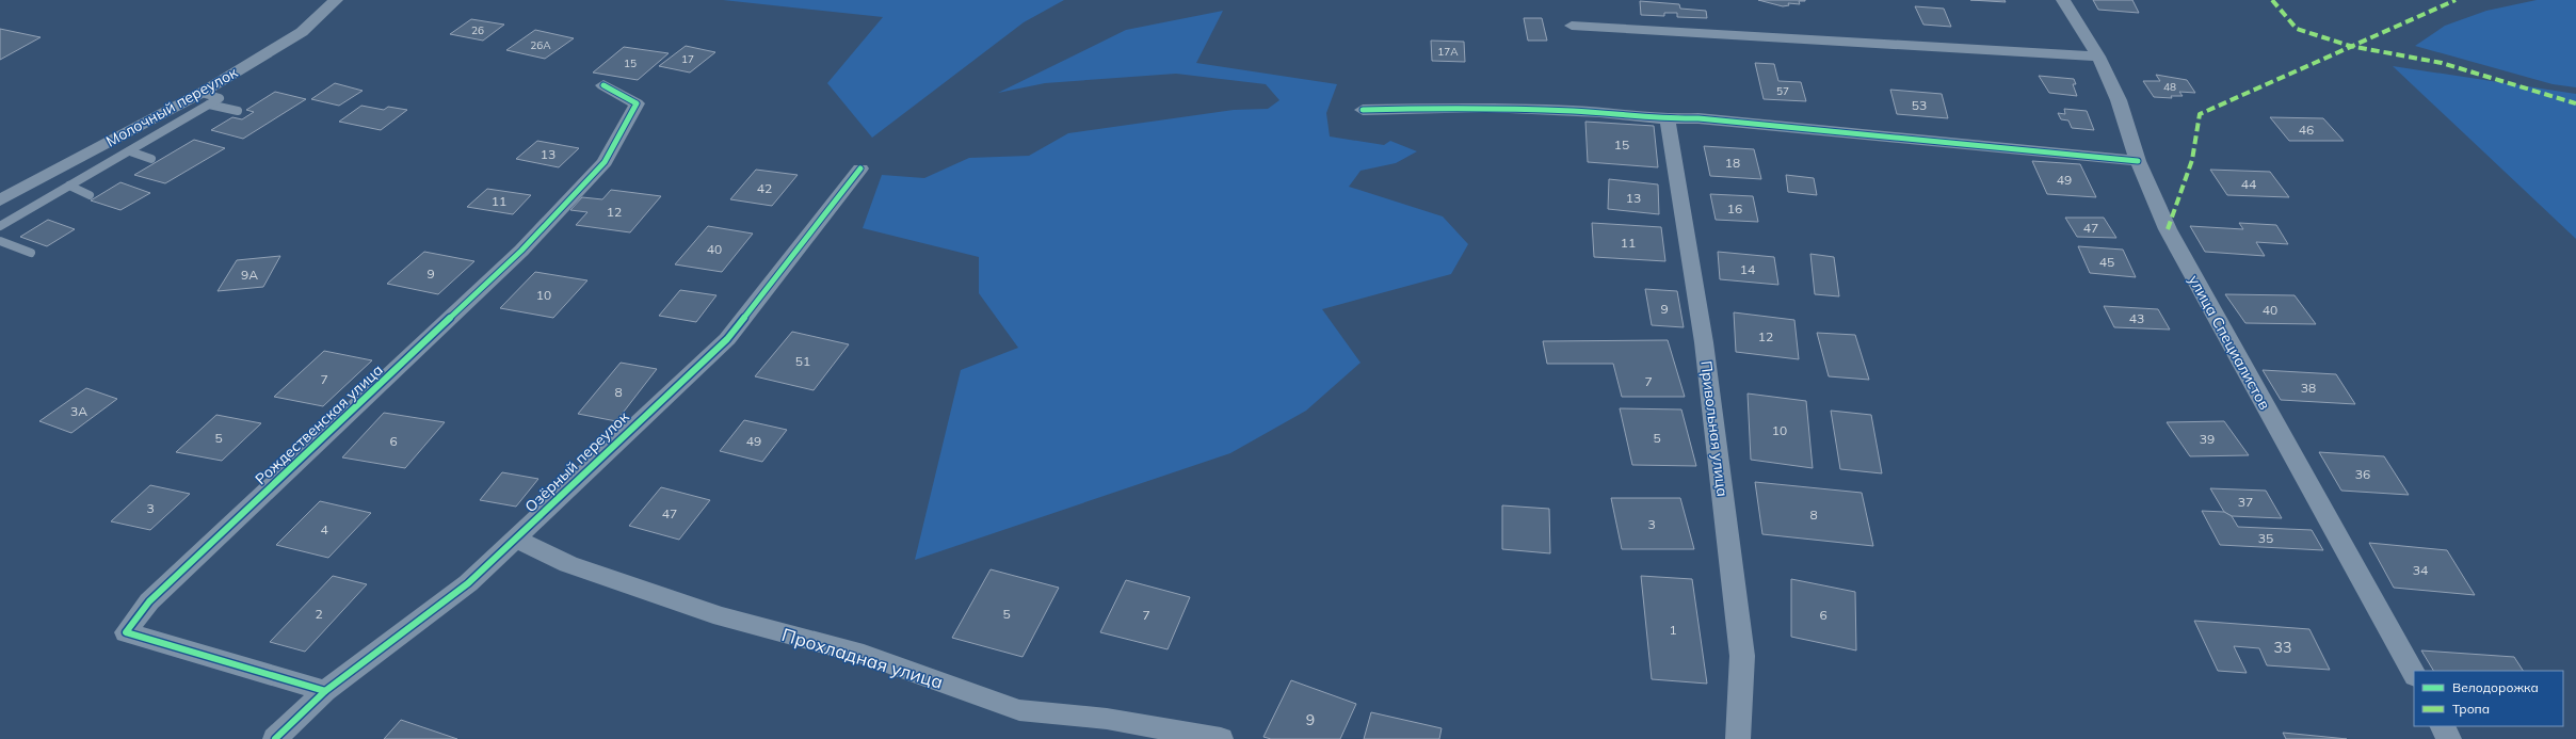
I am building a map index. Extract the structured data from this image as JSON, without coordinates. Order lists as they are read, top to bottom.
{
  "streets": {
    "street": [
      "Молочный переулок",
      "улица Специалистов",
      "Рождественская улица",
      "Привольная улица",
      "Озёрный переулок",
      "Прохладная улица"
    ]
  },
  "crossings": [
    ["Рождественская улица", "Озёрный переулок"],
    ["Озёрный переулок", "Прохладная улица"]
  ],
  "house_numbers": [
    "26",
    "26А",
    "17А",
    "17",
    "15",
    "48",
    "57",
    "53",
    "46",
    "15",
    "13",
    "18",
    "49",
    "44",
    "42",
    "13",
    "11",
    "16",
    "12",
    "47",
    "11",
    "40",
    "45",
    "14",
    "9",
    "9А",
    "10",
    "9",
    "40",
    "43",
    "12",
    "51",
    "7",
    "7",
    "38",
    "8",
    "3А",
    "10",
    "5",
    "5",
    "39",
    "6",
    "49",
    "36",
    "37",
    "3",
    "47",
    "8",
    "3",
    "4",
    "35",
    "34",
    "2",
    "5",
    "7",
    "6",
    "1",
    "33",
    "9"
  ],
  "legend": ["Велодорожка", "Тропа"]
}
